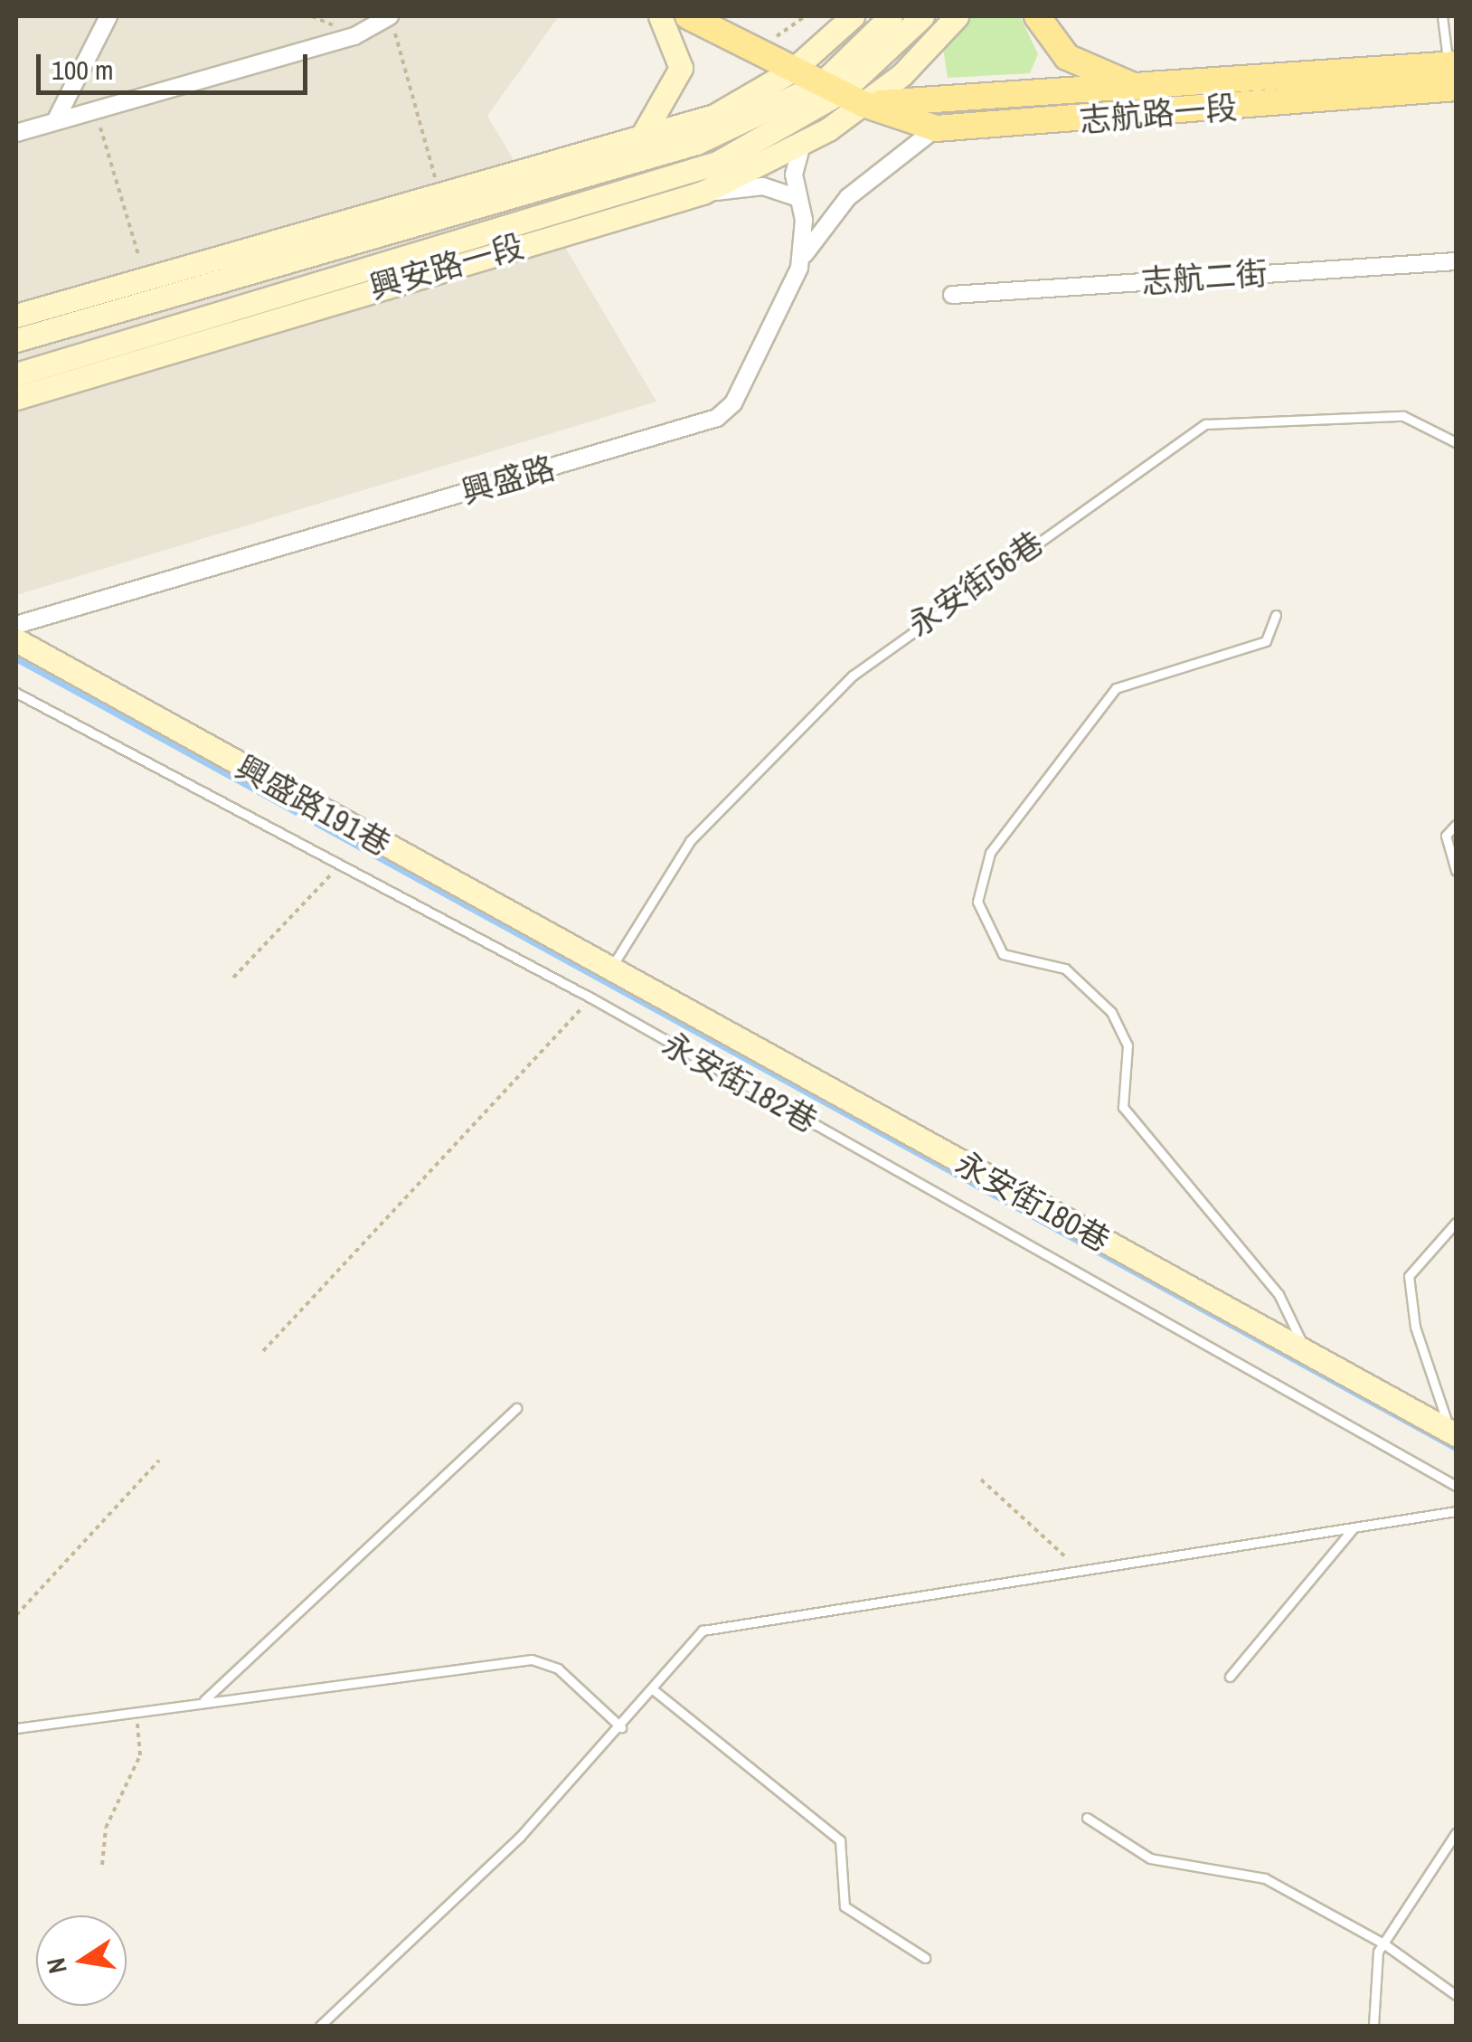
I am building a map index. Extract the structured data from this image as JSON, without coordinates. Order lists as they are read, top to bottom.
{
  "streets": {
    "main road": ["志航路一段"],
    "street": [
      "興安路一段",
      "志航二街",
      "興盛路",
      "興盛路191巷",
      "永安街180巷"
    ],
    "lane": ["永安街56巷", "永安街182巷"]
  },
  "crossings": [
    ["志航路一段", "興安路一段"],
    ["興安路一段", "興盛路"],
    ["永安街56巷", "興盛路191巷"],
    ["永安街56巷", "永安街180巷"],
    ["興盛路191巷", "永安街180巷"]
  ],
  "scale_bar": "100 m",
  "north": "left"
}
